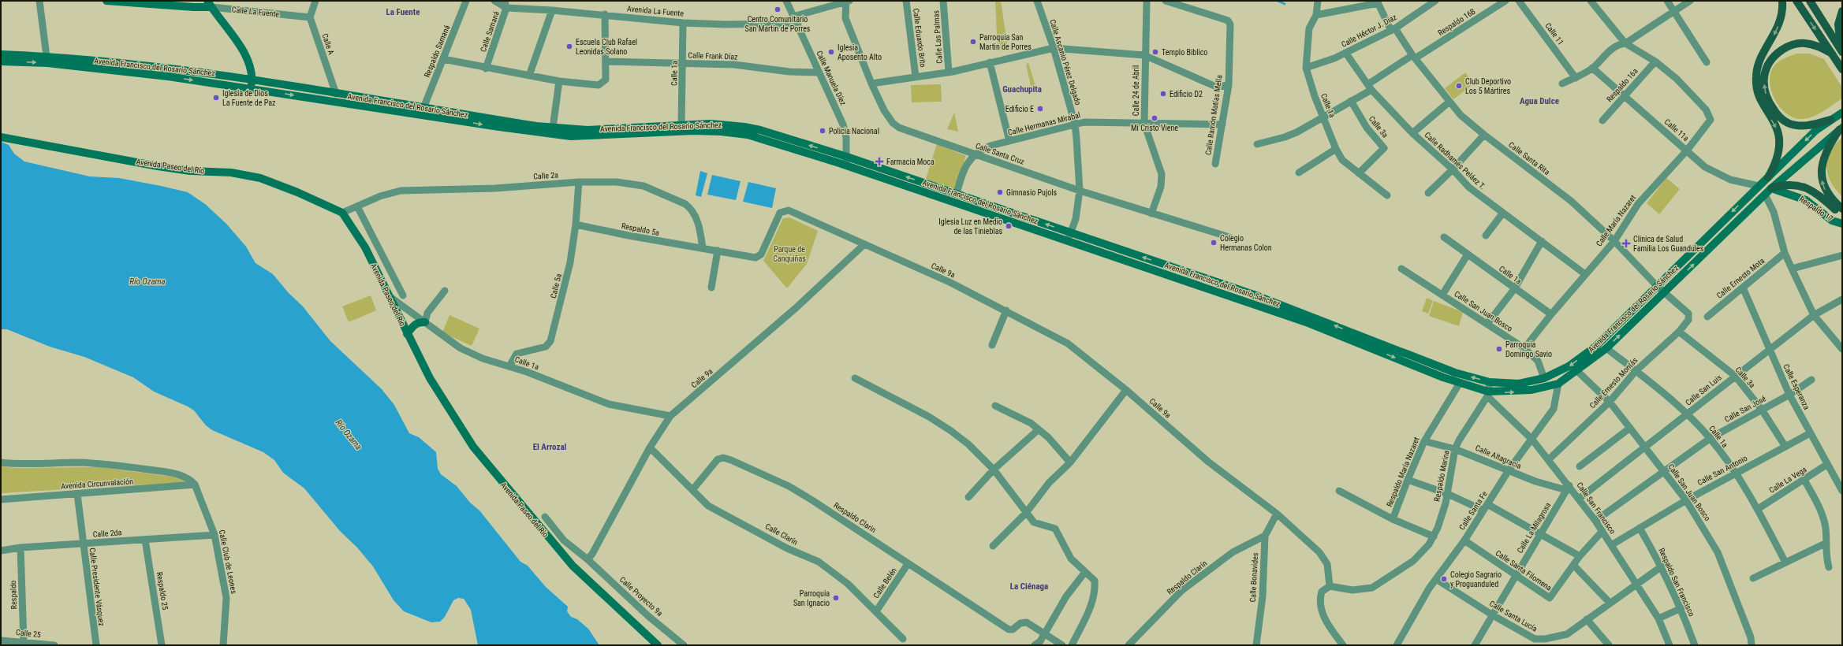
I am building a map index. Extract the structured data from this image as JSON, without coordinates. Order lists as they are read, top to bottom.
{
  "streets": {
    "main road": [
      "Calle La Fuente",
      "Avenida Francisco del Rosario Sánchez",
      "Avenida Paseo del Río",
      "Respaldo 17"
    ],
    "street": [
      "Avenida La Fuente",
      "Respaldo 16B",
      "Calle Héctor J. Díaz",
      "Calle Samaná",
      "Calle 11",
      "Calle Las Palmas",
      "Calle Eduardo Brito",
      "Calle A",
      "Respaldo Samaná",
      "Calle Frank Díaz",
      "Calle Ascanio Pérez Delgado",
      "Calle 1a",
      "Calle Manuela Díez",
      "Respaldo 16a",
      "Calle 24 de Abril",
      "Calle Ramón Matías Mella",
      "Calle Hermanas Mirabal",
      "Calle 3a",
      "Calle 11a",
      "Calle Santa Cruz",
      "Calle Santa Rita",
      "Calle Radhamés Peláez T.",
      "Calle 2a",
      "Calle María Nazaret",
      "Respaldo 5a",
      "Calle 9a",
      "Calle Ernesto Mota",
      "Calle 5a",
      "Calle San Juan Bosco",
      "Calle Ernesto Montás",
      "Calle Esperanza",
      "Calle San Luis",
      "Calle San José",
      "Calle Altagracia",
      "Calle San Antonio",
      "Respaldo María Nazaret",
      "Respaldo Marina",
      "Calle La Vega",
      "Avenida Circunvalación",
      "Calle San Francisco",
      "Calle Santa Fe",
      "Respaldo Clarin",
      "Calle La Milagrosa",
      "Calle 2da",
      "Calle Clarín",
      "Calle Club de Leones",
      "Calle Santa Filomena",
      "Respaldo Clarín",
      "Calle Bonavides",
      "Respaldo San Francisco",
      "Calle Belén",
      "Calle Presidente Vásquez",
      "Respaldo 25",
      "Respaldo",
      "Calle Proyecto 9a",
      "Calle Santa Lucía",
      "Calle 25"
    ]
  },
  "crossings": [
    ["Avenida La Fuente", "Calle Samaná"],
    ["Avenida La Fuente", "Calle 1a"],
    ["Avenida La Fuente", "Calle Manuela Díez"],
    ["Calle La Fuente", "Calle A"],
    ["Respaldo 16B", "Calle 1a"],
    ["Respaldo 16B", "Calle 3a"],
    ["Respaldo 16B", "Calle Santa Rita"],
    ["Respaldo 16B", "Calle Radhamés Peláez T."],
    ["Calle Héctor J. Díaz", "Calle 1a"],
    ["Calle Héctor J. Díaz", "Calle Santa Rita"],
    ["Calle Héctor J. Díaz", "Calle Radhamés Peláez T."],
    ["Calle A", "Avenida Francisco del Rosario Sánchez"],
    ["Respaldo Samaná", "Avenida Francisco del Rosario Sánchez"],
    ["Calle Frank Díaz", "Calle 1a"],
    ["Calle Frank Díaz", "Calle Manuela Díez"],
    ["Calle Ascanio Pérez Delgado", "Avenida Francisco del Rosario Sánchez"],
    ["Calle Ascanio Pérez Delgado", "Calle Hermanas Mirabal"],
    ["Calle Ascanio Pérez Delgado", "Calle Santa Cruz"],
    ["Avenida Francisco del Rosario Sánchez", "Calle 1a"],
    ["Avenida Francisco del Rosario Sánchez", "Calle Manuela Díez"],
    ["Avenida Francisco del Rosario Sánchez", "Calle Hermanas Mirabal"],
    ["Avenida Francisco del Rosario Sánchez", "Calle 11a"],
    ["Avenida Francisco del Rosario Sánchez", "Calle Santa Rita"],
    ["Avenida Francisco del Rosario Sánchez", "Respaldo 17"],
    ["Avenida Francisco del Rosario Sánchez", "Calle San Juan Bosco"],
    ["Avenida Francisco del Rosario Sánchez", "Calle Ernesto Montás"],
    ["Avenida Francisco del Rosario Sánchez", "Respaldo María Nazaret"],
    ["Avenida Francisco del Rosario Sánchez", "Respaldo Marina"],
    ["Avenida Francisco del Rosario Sánchez", "Calle San Francisco"],
    ["Avenida Francisco del Rosario Sánchez", "Calle Santa Fe"],
    ["Calle 1a", "Calle 3a"],
    ["Calle 1a", "Avenida Paseo del Río"],
    ["Calle 1a", "Calle María Nazaret"],
    ["Calle 1a", "Calle 9a"],
    ["Calle 1a", "Calle 5a"],
    ["Calle 1a", "Calle Ernesto Montás"],
    ["Calle 1a", "Calle San Luis"],
    ["Calle 1a", "Calle San José"],
    ["Calle 1a", "Calle San Antonio"],
    ["Calle 1a", "Calle La Vega"],
    ["Respaldo 16a", "Calle 11a"],
    ["Respaldo 16a", "Calle María Nazaret"],
    ["Calle 24 de Abril", "Calle Hermanas Mirabal"],
    ["Calle 24 de Abril", "Calle Santa Cruz"],
    ["Calle Ramón Matías Mella", "Calle Hermanas Mirabal"],
    ["Calle Hermanas Mirabal", "Calle Santa Cruz"],
    ["Calle 3a", "Calle Ernesto Montás"],
    ["Calle 3a", "Calle San Luis"],
    ["Calle 3a", "Calle San José"],
    ["Calle 3a", "Calle San Antonio"],
    ["Calle 11a", "Calle María Nazaret"],
    ["Calle Santa Rita", "Calle María Nazaret"],
    ["Calle Santa Rita", "Calle Ernesto Montás"],
    ["Calle Radhamés Peláez T.", "Calle María Nazaret"],
    ["Avenida Paseo del Río", "Calle 2a"],
    ["Calle 2a", "Respaldo 5a"],
    ["Calle 2a", "Calle 5a"],
    ["Calle María Nazaret", "Calle San Juan Bosco"],
    ["Respaldo 5a", "Calle 9a"],
    ["Respaldo 5a", "Calle 5a"],
    ["Calle 9a", "Respaldo Marina"],
    ["Calle 9a", "Calle Clarín"],
    ["Calle 9a", "Calle Bonavides"],
    ["Calle 9a", "Calle Proyecto 9a"],
    ["Calle Ernesto Mota", "Calle Esperanza"],
    ["Calle San Juan Bosco", "Calle Ernesto Montás"],
    ["Calle San Juan Bosco", "Calle San Luis"],
    ["Calle San Juan Bosco", "Calle San José"],
    ["Calle San Juan Bosco", "Calle San Antonio"],
    ["Calle Ernesto Montás", "Calle San Francisco"],
    ["Calle Esperanza", "Calle San Luis"],
    ["Calle Esperanza", "Calle San José"],
    ["Calle Esperanza", "Calle San Antonio"],
    ["Calle Esperanza", "Calle La Vega"],
    ["Calle San Luis", "Calle San Francisco"],
    ["Calle San José", "Calle San Francisco"],
    ["Calle Altagracia", "Respaldo María Nazaret"],
    ["Calle Altagracia", "Respaldo Marina"],
    ["Calle Altagracia", "Calle San Francisco"],
    ["Calle Altagracia", "Calle Santa Fe"],
    ["Calle Altagracia", "Calle La Milagrosa"],
    ["Calle San Antonio", "Calle San Francisco"],
    ["Calle San Antonio", "Respaldo San Francisco"],
    ["Respaldo Marina", "Calle San Francisco"],
    ["Avenida Circunvalación", "Calle Club de Leones"],
    ["Avenida Circunvalación", "Calle Presidente Vásquez"],
    ["Calle San Francisco", "Calle Santa Fe"],
    ["Calle San Francisco", "Calle La Milagrosa"],
    ["Calle San Francisco", "Calle Santa Filomena"],
    ["Calle San Francisco", "Calle Santa Lucía"],
    ["Calle Santa Fe", "Calle Santa Filomena"],
    ["Calle Santa Fe", "Calle Santa Lucía"],
    ["Respaldo Clarin", "Calle Clarín"],
    ["Respaldo Clarin", "Calle Belén"],
    ["Calle La Milagrosa", "Calle Santa Filomena"],
    ["Calle La Milagrosa", "Calle Santa Lucía"],
    ["Calle 2da", "Calle Club de Leones"],
    ["Calle 2da", "Calle Presidente Vásquez"],
    ["Calle 2da", "Respaldo 25"],
    ["Calle 2da", "Respaldo"],
    ["Calle Clarín", "Calle Belén"],
    ["Respaldo Clarín", "Calle Bonavides"],
    ["Respaldo San Francisco", "Calle Santa Lucía"],
    ["Respaldo", "Calle 25"]
  ],
  "districts": [
    "La Fuente",
    "Guachupita",
    "Agua Dulce",
    "El Arrozal",
    "La Ciénaga"
  ],
  "water": ["Río Ozama"],
  "parks": ["Parque de Canquiñas"],
  "places": {
    "other": [
      "Centro Comunitario San Martin de Porres",
      "Parroquia San Martin de Porres",
      "Escuela Club Rafael Leonidas Solano",
      "Iglesia Aposento Alto",
      "Templo Biblico",
      "Club Deportivo Los 5 Mártires",
      "Edificio D2",
      "Iglesia de Dios La Fuente de Paz",
      "Edificio E",
      "Mi Cristo Viene",
      "Policia Nacional",
      "Gimnasio Pujols",
      "Iglesia Luz en Medio de las Tinieblas",
      "Colegio Hermanas Colon",
      "Parroquia Domingo Savio",
      "Colegio Sagrario y Proguanduled",
      "Parroquia San Ignacio"
    ],
    "health": ["Farmacia Moca", "Clinica de Salud Familia Los Guandules"]
  }
}
